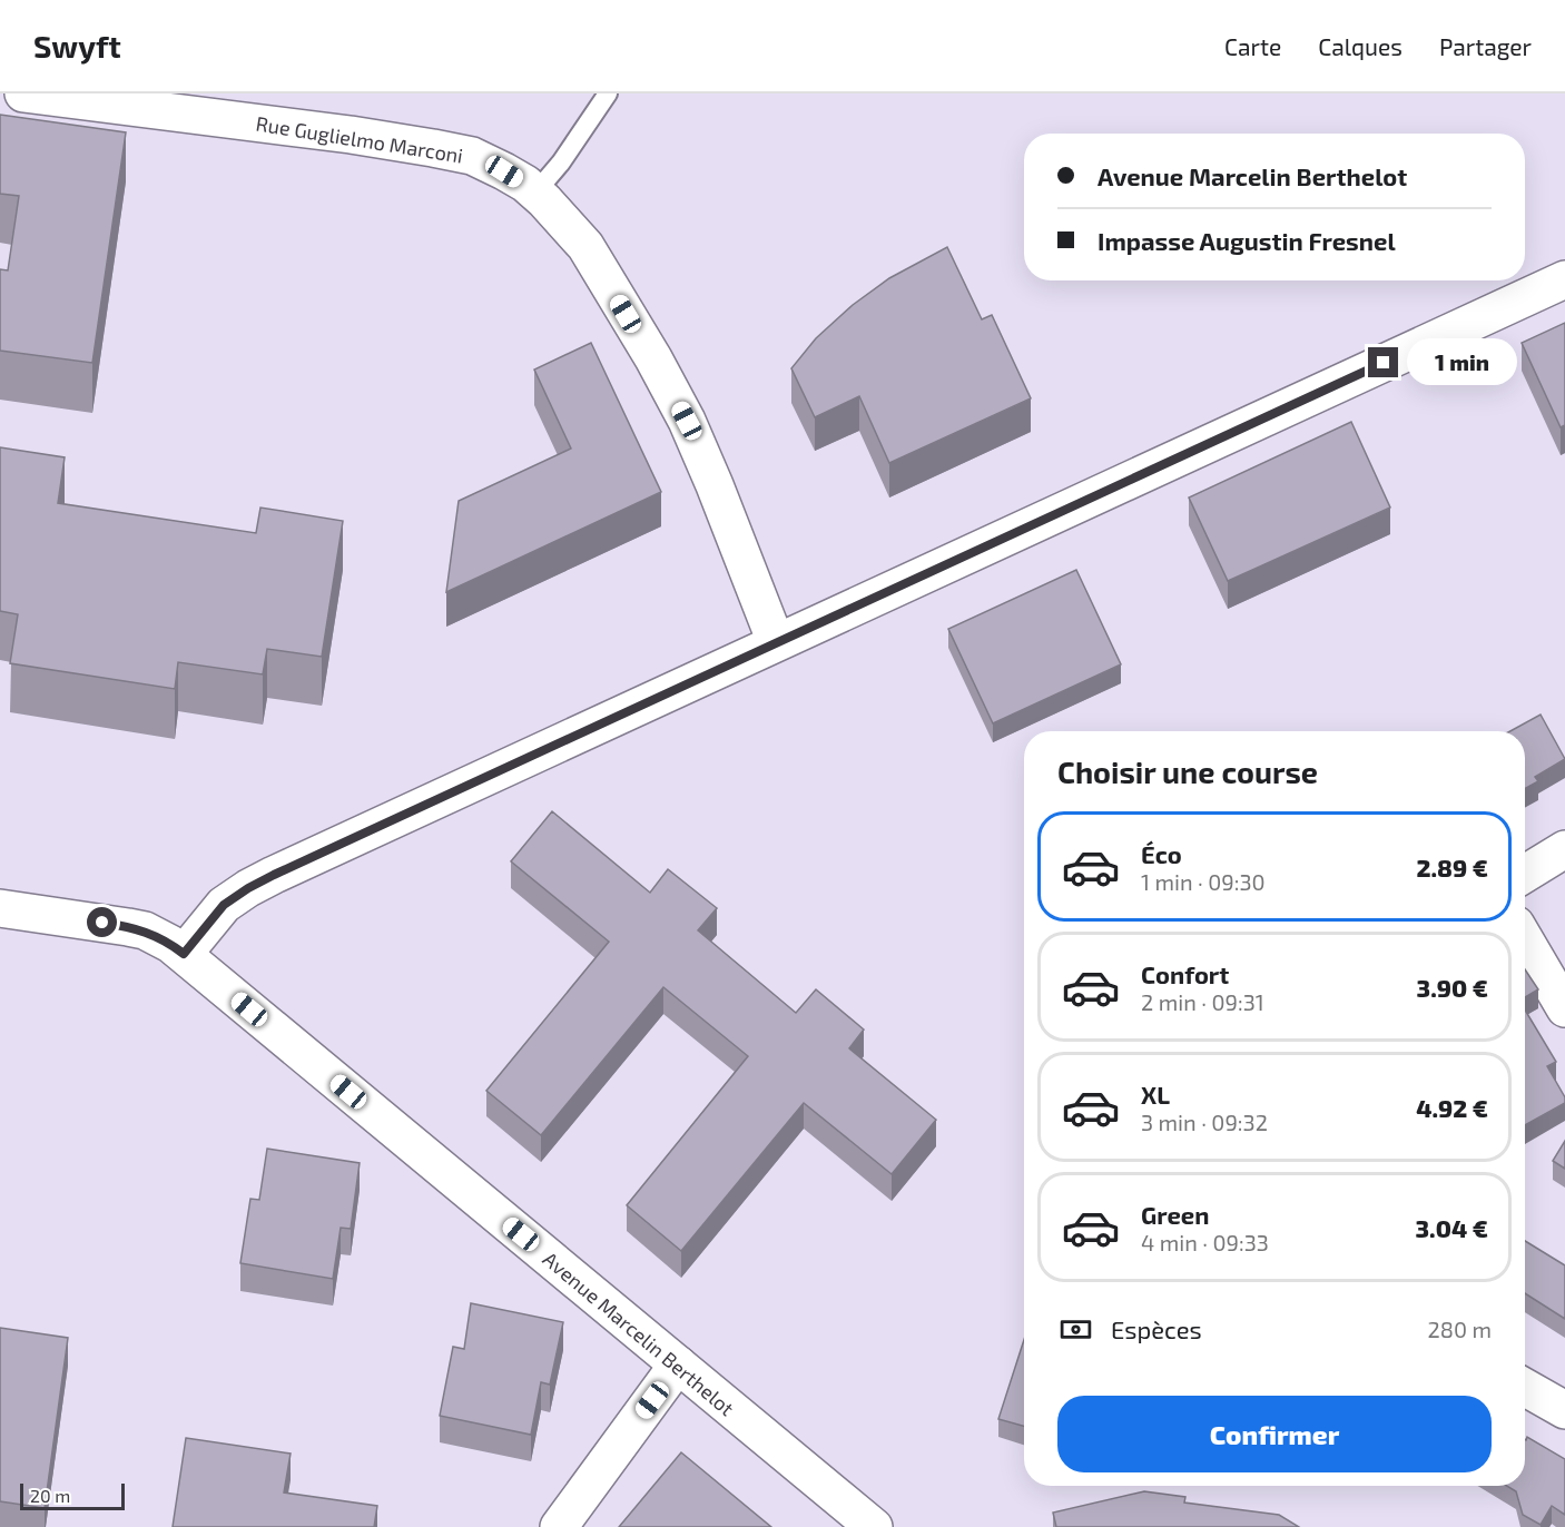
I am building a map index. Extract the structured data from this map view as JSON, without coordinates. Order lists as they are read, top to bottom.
{
  "streets": {
    "street": ["Rue Guglielmo Marconi", "Avenue Marcelin Berthelot"]
  },
  "scale_bar": "20 m",
  "page": {
    "header": "Swyft",
    "nav": ["Carte", "Calques", "Partager"],
    "banner": ["Avenue Marcelin Berthelot", "Impasse Augustin Fresnel"],
    "bubble": "1 min",
    "heading": "Choisir une course",
    "list": [
      {
        "name": "Éco",
        "note": "1 min · 09:30",
        "value": "2.89 €"
      },
      {
        "name": "Confort",
        "note": "2 min · 09:31",
        "value": "3.90 €"
      },
      {
        "name": "XL",
        "note": "3 min · 09:32",
        "value": "4.92 €"
      },
      {
        "name": "Green",
        "note": "4 min · 09:33",
        "value": "3.04 €"
      }
    ],
    "pay": ["Espèces", "280 m"],
    "buttons": "Confirmer",
    "scale": "20 m"
  }
}
